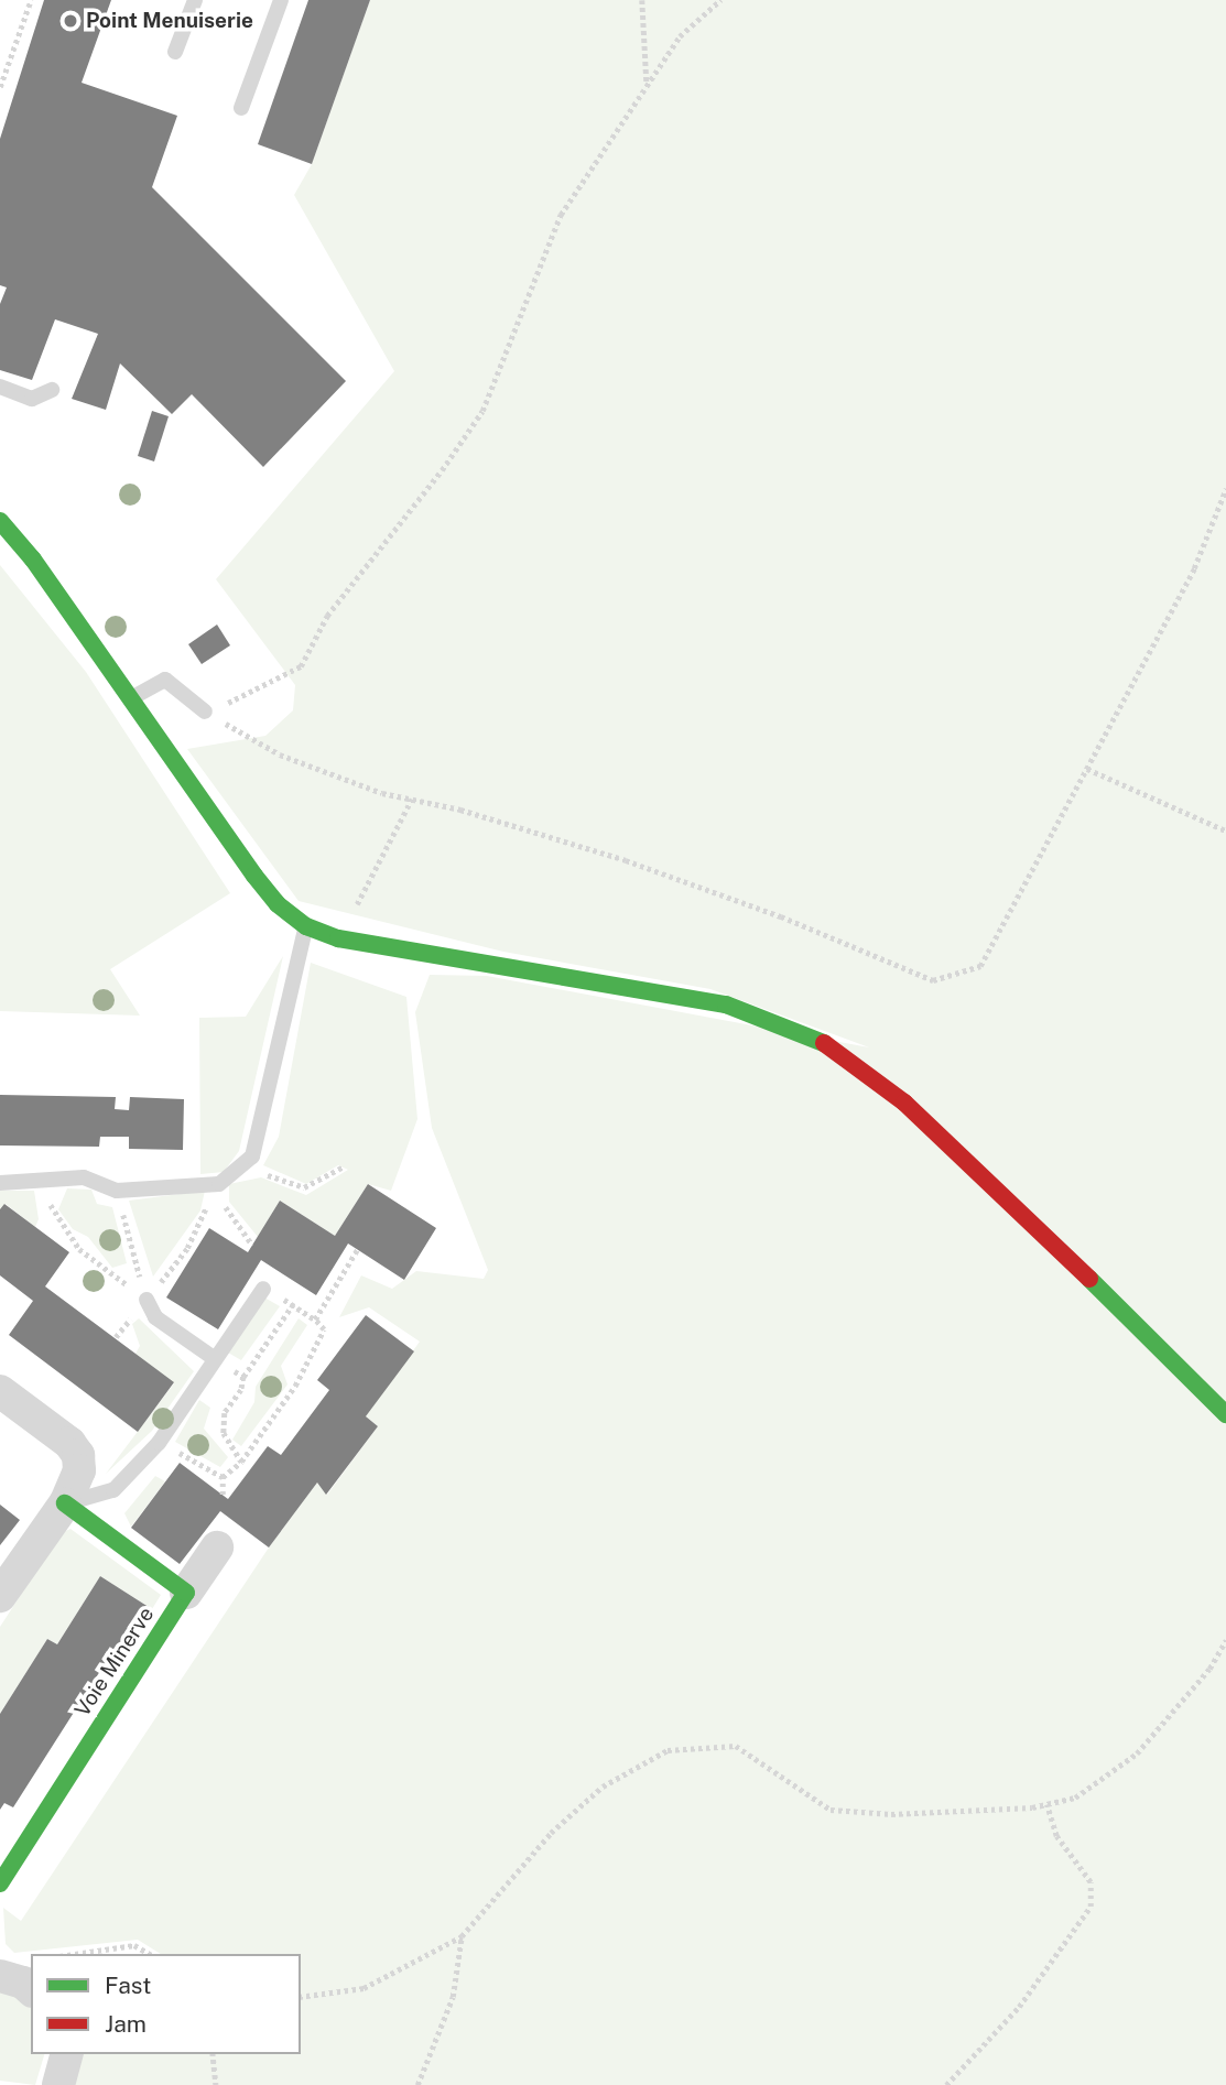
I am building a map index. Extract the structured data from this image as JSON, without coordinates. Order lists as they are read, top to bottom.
{
  "streets": {
    "street": ["Voie Minerve"]
  },
  "places": ["Point Menuiserie"],
  "legend": ["Fast", "Jam"]
}
